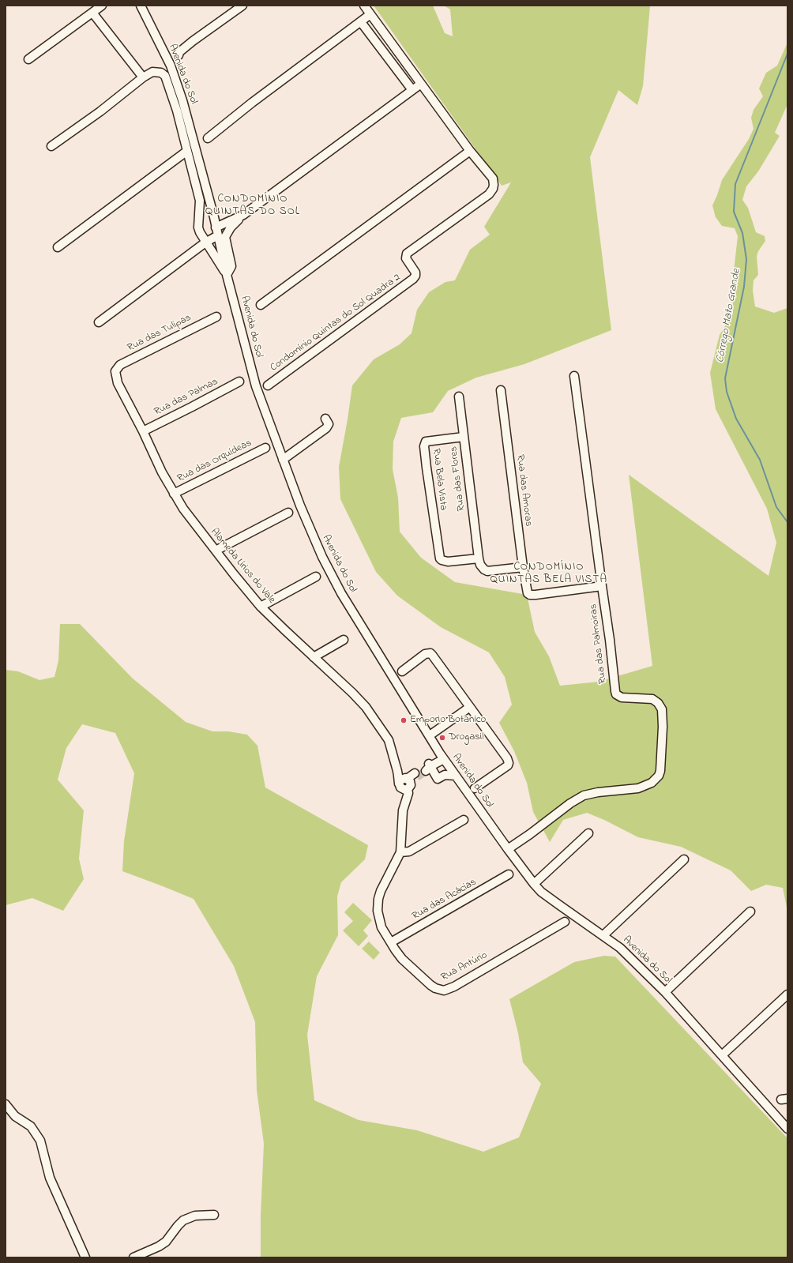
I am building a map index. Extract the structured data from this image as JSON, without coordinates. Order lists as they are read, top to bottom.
{
  "streets": {
    "street": [
      "Avenida do Sol",
      "Condomínio Quintas do Sol Quadra 2",
      "Rua das Tulipas",
      "Rua das Palmas",
      "Rua das Orquídeas",
      "Rua das Flores",
      "Rua Bela Vista",
      "Rua das Amoras",
      "Alameda Lírios do Vale",
      "Rua das Palmoiras",
      "Rua das Acácias",
      "Rua Antúrio"
    ]
  },
  "crossings": [
    ["Avenida do Sol", "Rua das Palmoiras"],
    ["Rua das Tulipas", "Alameda Lírios do Vale"],
    ["Rua das Palmas", "Alameda Lírios do Vale"],
    ["Rua das Orquídeas", "Alameda Lírios do Vale"],
    ["Rua das Flores", "Rua Bela Vista"],
    ["Rua das Amoras", "Rua das Palmoiras"],
    ["Alameda Lírios do Vale", "Rua Antúrio"],
    ["Rua das Acácias", "Rua Antúrio"]
  ],
  "districts": ["CONDOMÍNIO QUINTAS DO SOL", "CONDOMÍNIO QUINTAS BELA VISTA"],
  "water": ["Córrego Mato Grande"],
  "places": ["Emporio Botanico", "Drogasil"]
}
